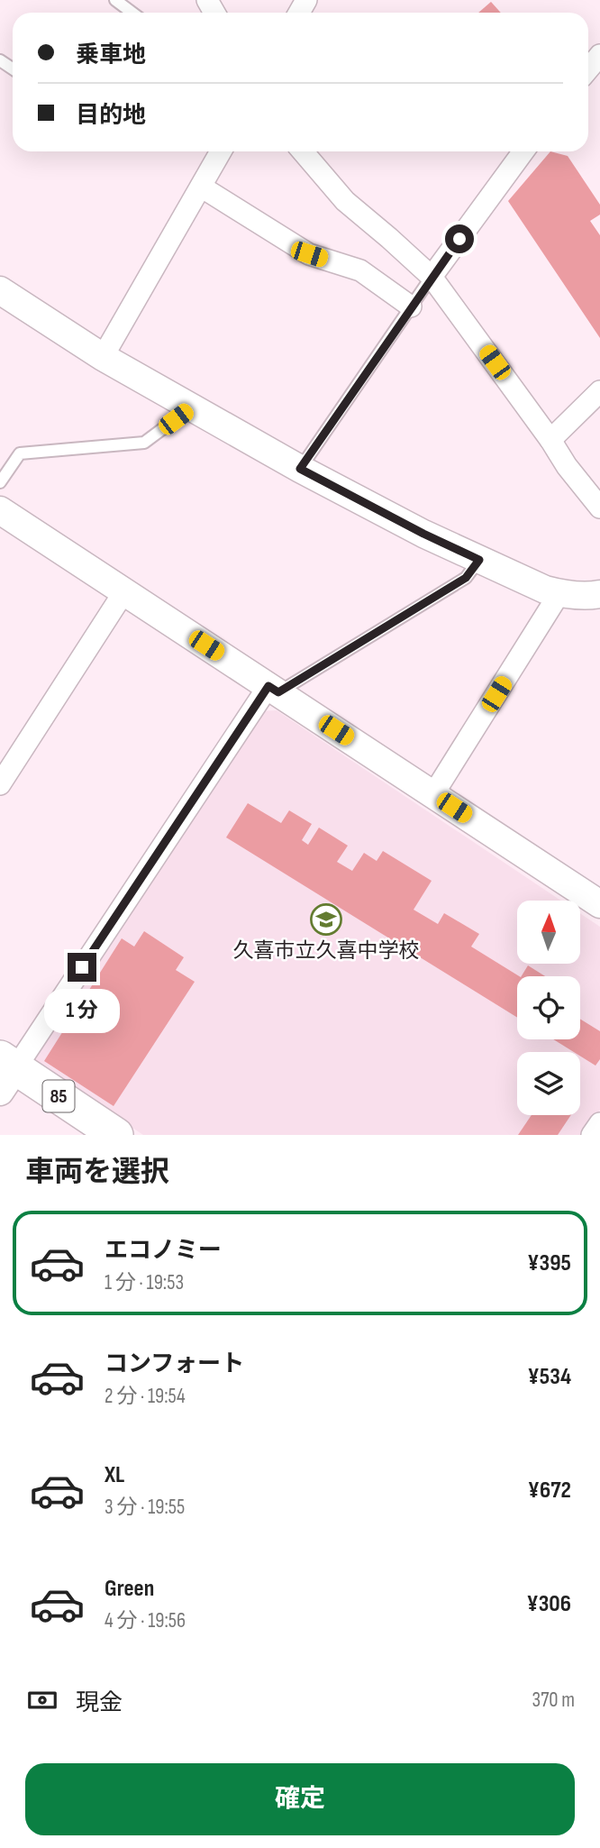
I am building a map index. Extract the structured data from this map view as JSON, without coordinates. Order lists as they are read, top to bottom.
{
  "streets": {
    "main road": ["85"]
  },
  "places": {
    "school or university": ["久喜市立久喜中学校"]
  },
  "north": "top",
  "page": {
    "banner": ["乗車地", "目的地"],
    "bubble": "1 分",
    "heading": "車両を選択",
    "list": [
      {
        "name": "エコノミー",
        "note": "1 分 · 19:53",
        "value": "¥395"
      },
      {
        "name": "コンフォート",
        "note": "2 分 · 19:54",
        "value": "¥534"
      },
      {
        "name": "XL",
        "note": "3 分 · 19:55",
        "value": "¥672"
      },
      {
        "name": "Green",
        "note": "4 分 · 19:56",
        "value": "¥306"
      }
    ],
    "pay": ["現金", "370 m"],
    "buttons": "確定"
  }
}
